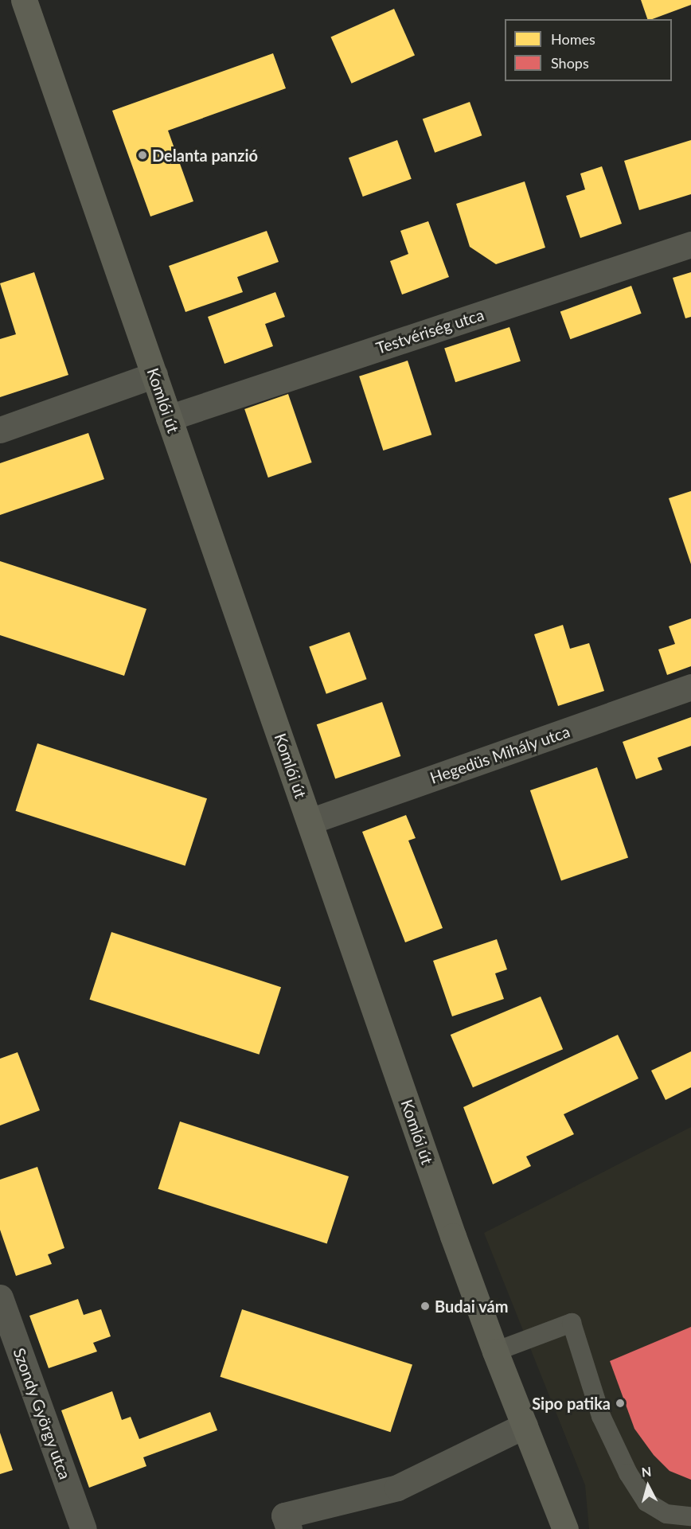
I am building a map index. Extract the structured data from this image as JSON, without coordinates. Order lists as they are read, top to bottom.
{
  "streets": {
    "main road": ["Komlói út"],
    "street": ["Testvériség utca", "Hegedüs Mihály utca", "Szondy György utca"]
  },
  "crossings": [
    ["Testvériség utca", "Komlói út"],
    ["Komlói út", "Hegedüs Mihály utca"]
  ],
  "places": ["Delanta panzió", "Budai vám", "Sipo patika"],
  "legend": ["Homes", "Shops"],
  "north": "top"
}
